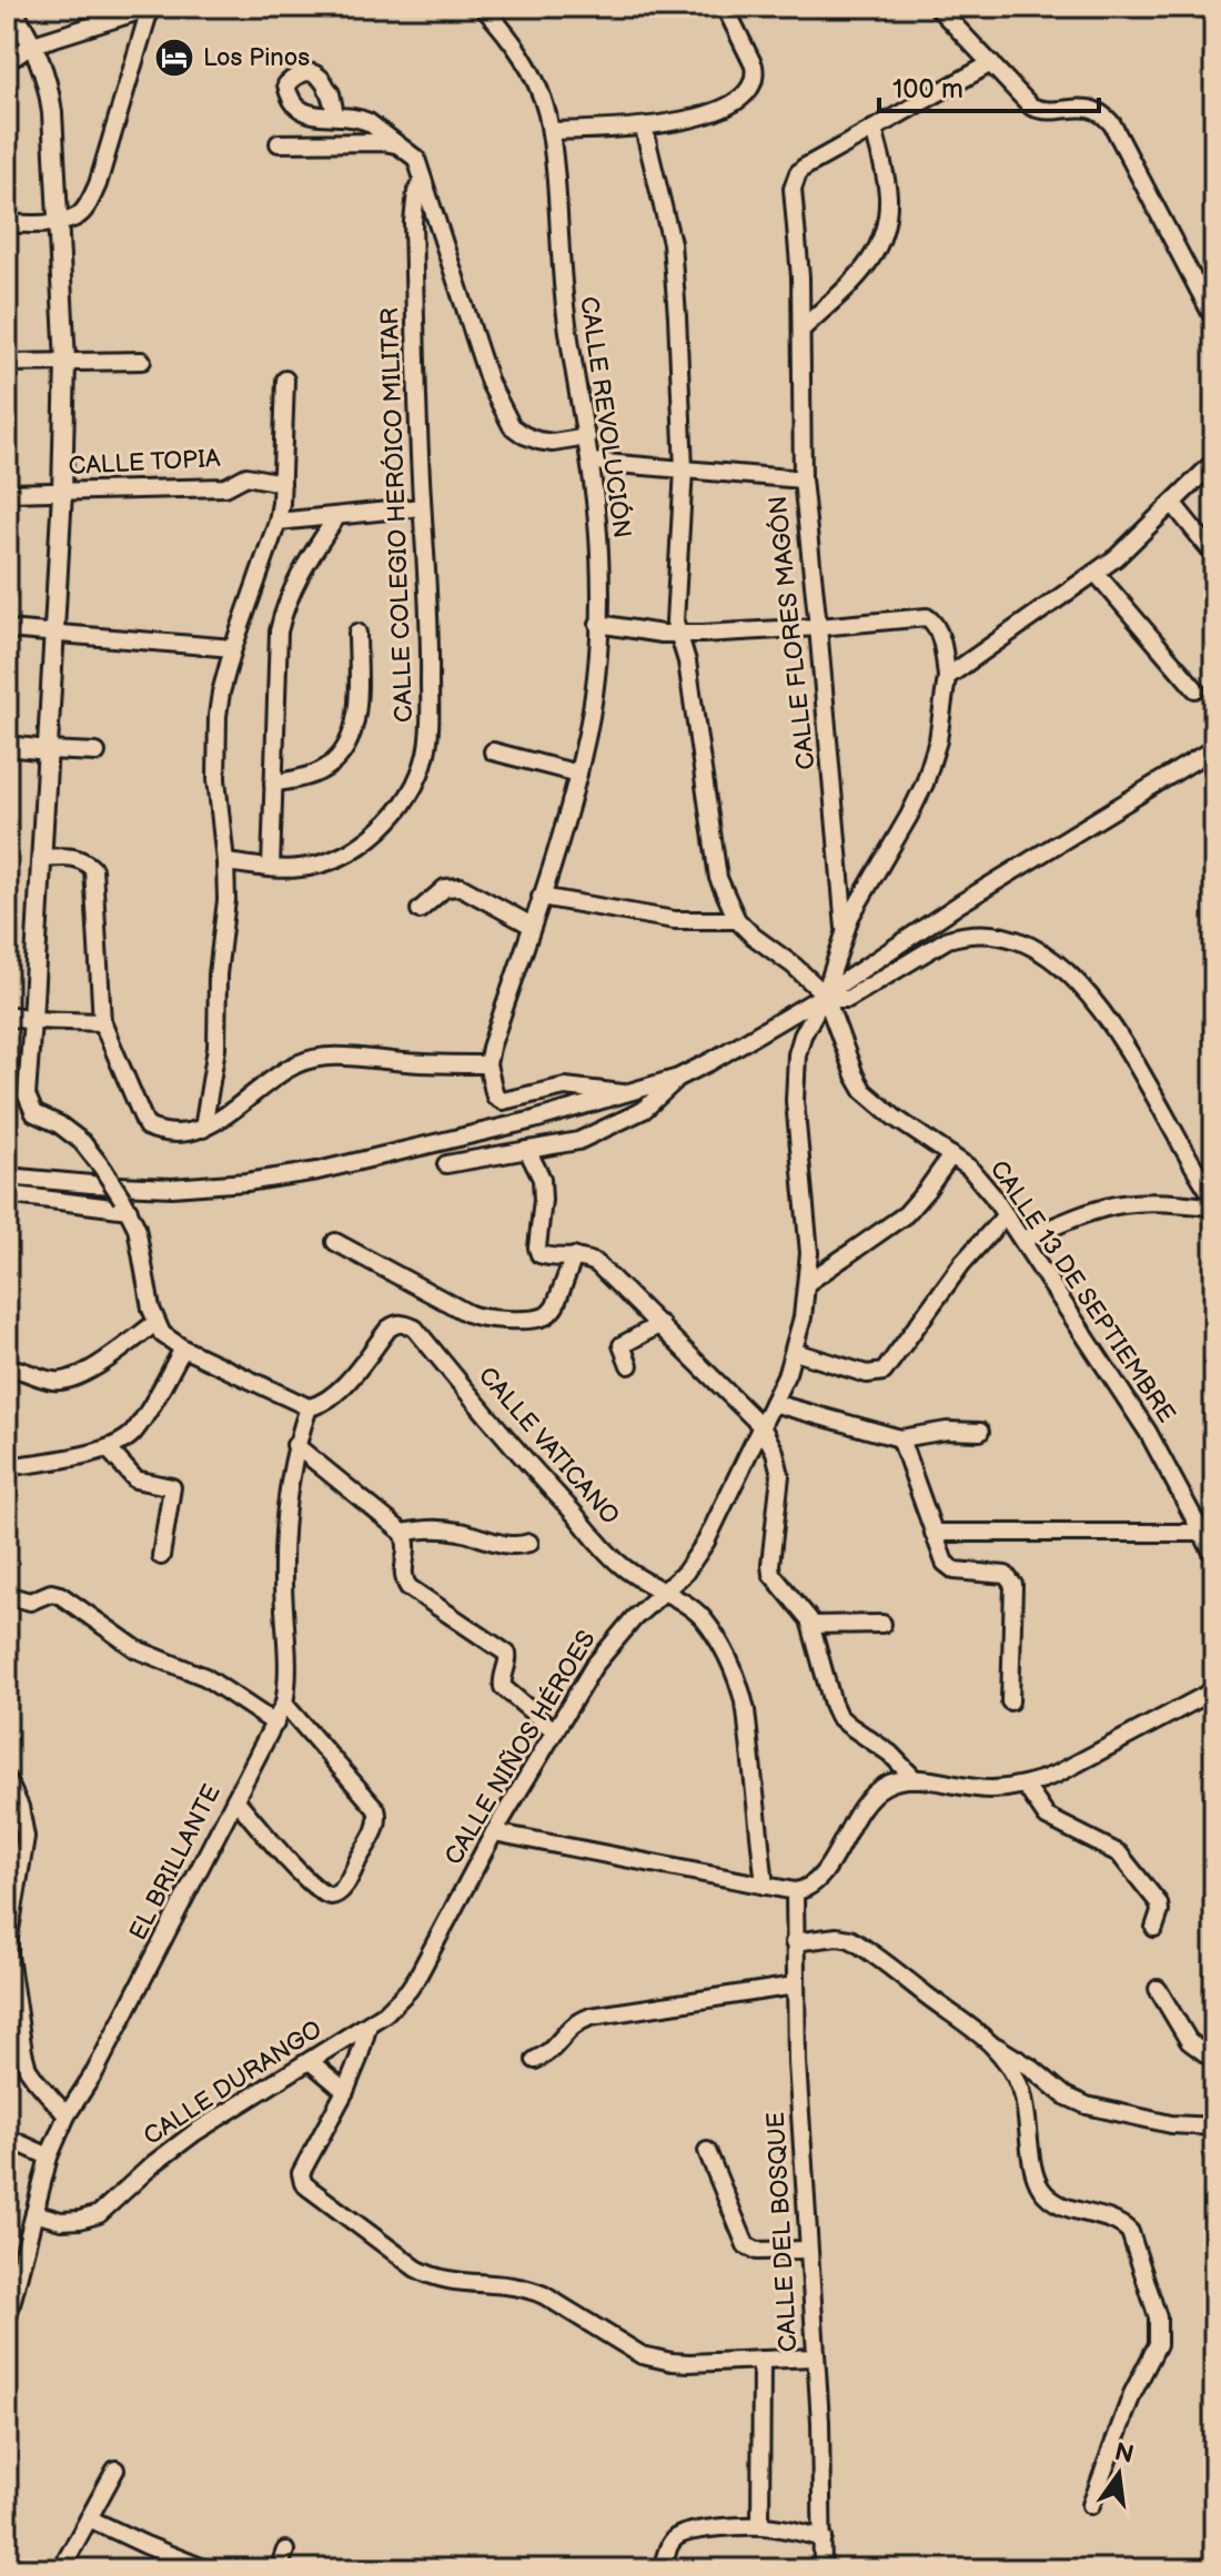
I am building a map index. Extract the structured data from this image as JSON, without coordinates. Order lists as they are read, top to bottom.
{
  "streets": {
    "street": [
      "CALLE REVOLUCIÓN",
      "CALLE TOPIA",
      "CALLE COLEGIO HERÓICO MILITAR",
      "CALLE FLORES MAGÓN",
      "CALLE 13 DE SEPTIEMBRE",
      "CALLE VATICANO",
      "CALLE NIÑOS HÉROES",
      "EL BRILLANTE",
      "CALLE DURANGO",
      "CALLE DEL BOSQUE"
    ]
  },
  "crossings": [
    ["CALLE FLORES MAGÓN", "CALLE NIÑOS HÉROES"],
    ["CALLE 13 DE SEPTIEMBRE", "CALLE NIÑOS HÉROES"],
    ["CALLE VATICANO", "CALLE NIÑOS HÉROES"],
    ["CALLE VATICANO", "EL BRILLANTE"],
    ["CALLE NIÑOS HÉROES", "CALLE DURANGO"],
    ["EL BRILLANTE", "CALLE DURANGO"]
  ],
  "places": {
    "hotel": ["Los Pinos"]
  },
  "scale_bar": "100 m",
  "north": "top"
}
